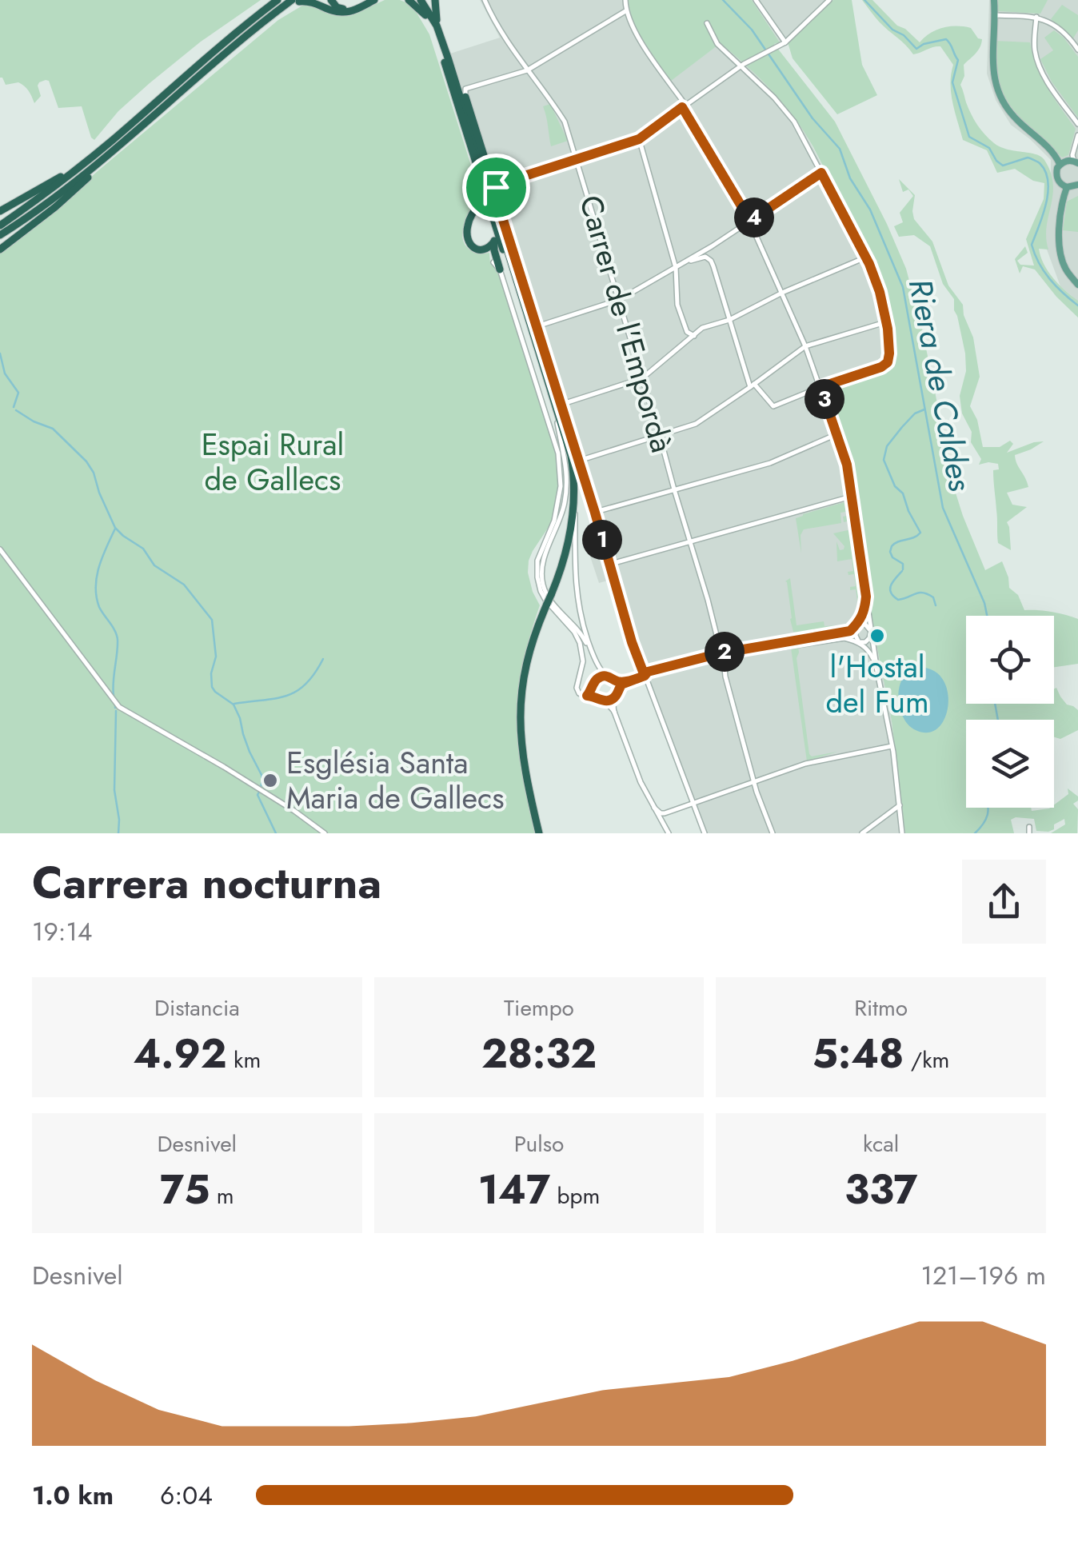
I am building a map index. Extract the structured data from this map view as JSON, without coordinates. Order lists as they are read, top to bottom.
{
  "streets": {
    "street": ["Carrer de l'Empordà"]
  },
  "water": ["Riera de Caldes"],
  "parks": ["Espai Rural de Gallecs"],
  "places": ["l'Hostal del Fum", "Església Santa Maria de Gallecs"],
  "page": {
    "pins": [
      "4",
      "3",
      "1",
      "2"
    ],
    "heading": ["Carrera nocturna", "19:14"],
    "stats": [
      ["Distancia", "4.92 km"],
      ["Tiempo", "28:32"],
      ["Ritmo", "5:48 /km"],
      ["Desnivel", "75 m"],
      ["Pulso", "147 bpm"],
      ["kcal", "337"]
    ],
    "chart": ["Desnivel", "121–196 m"],
    "list": [
      {
        "name": "1.0 km",
        "note": "6:04"
      }
    ]
  }
}
